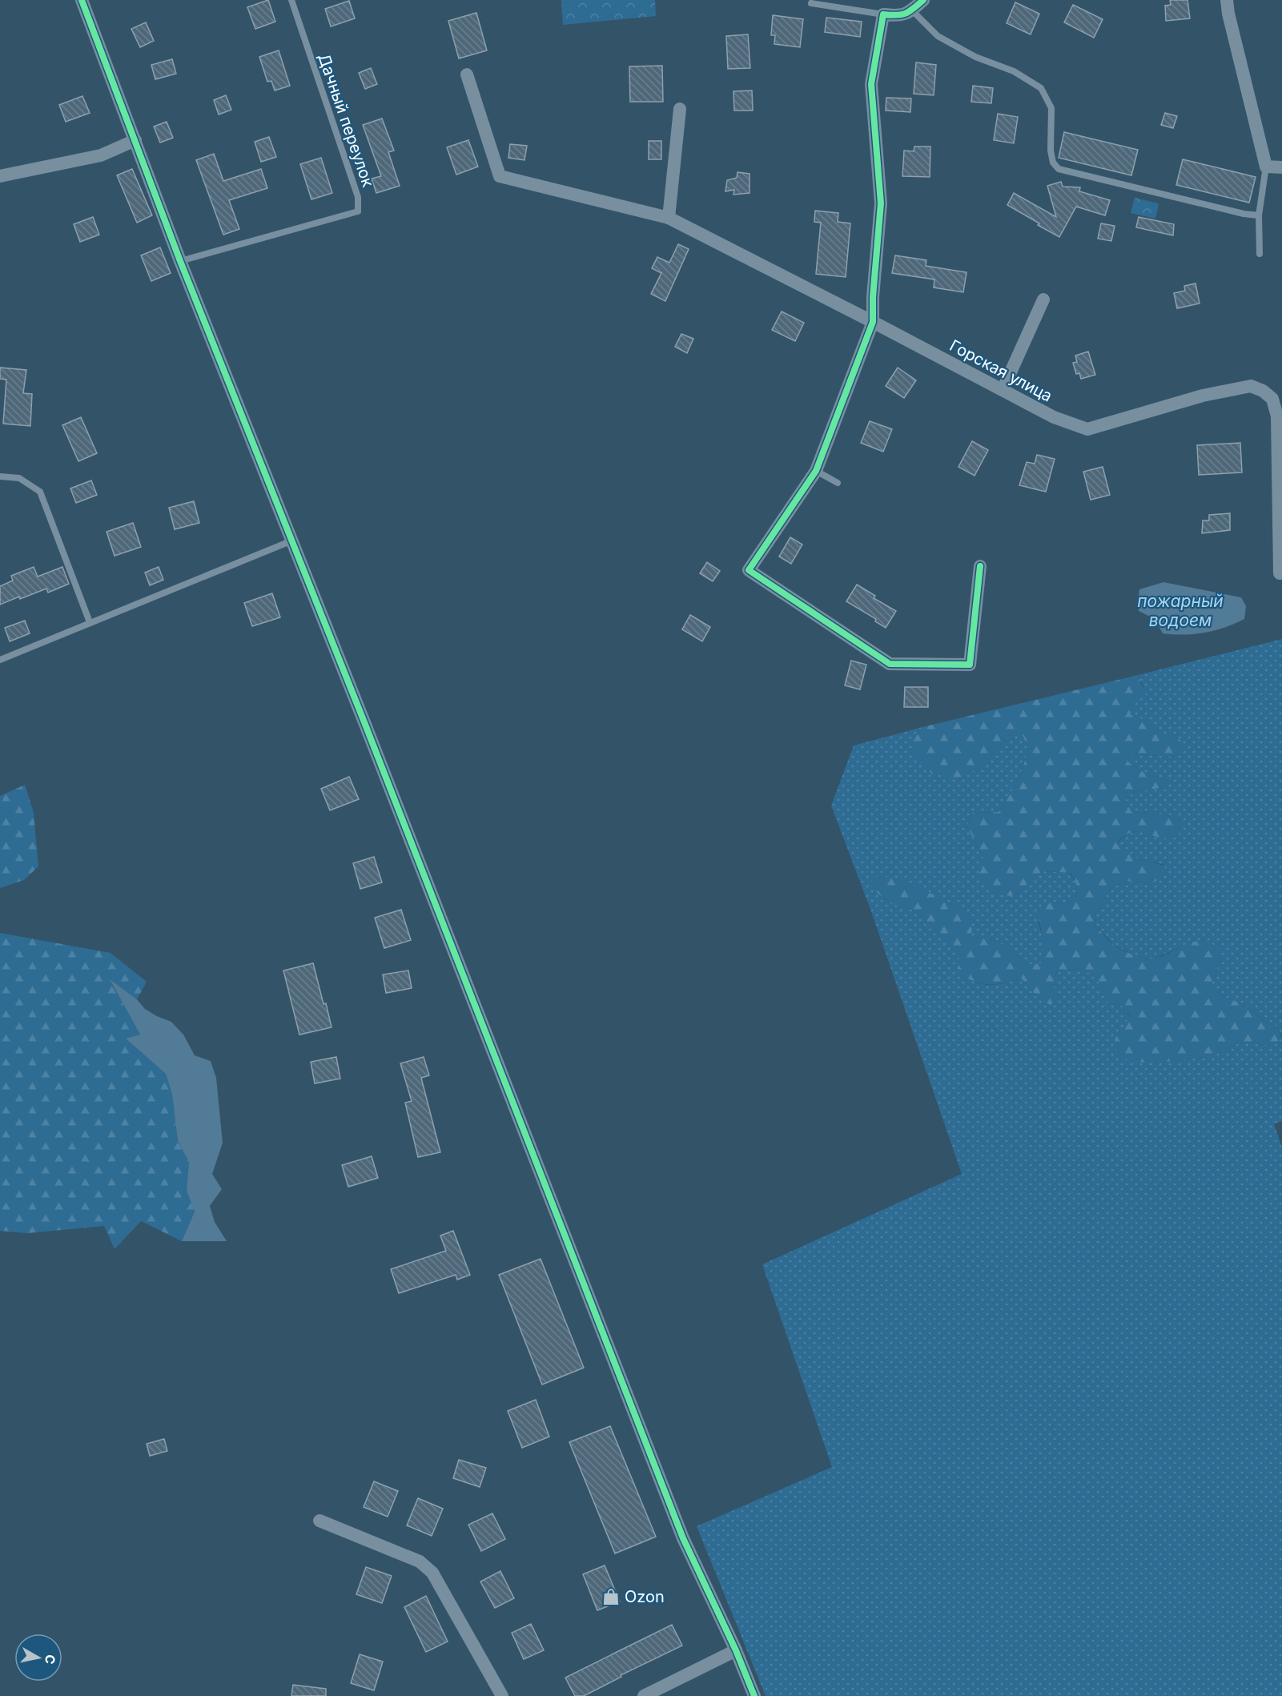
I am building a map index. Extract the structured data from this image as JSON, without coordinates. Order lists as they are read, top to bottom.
{
  "streets": {
    "street": ["Горская улица"],
    "lane": ["Дачный переулок"]
  },
  "water": ["пожарный водоем"],
  "places": {
    "shop": ["Ozon"]
  },
  "north": "right"
}
